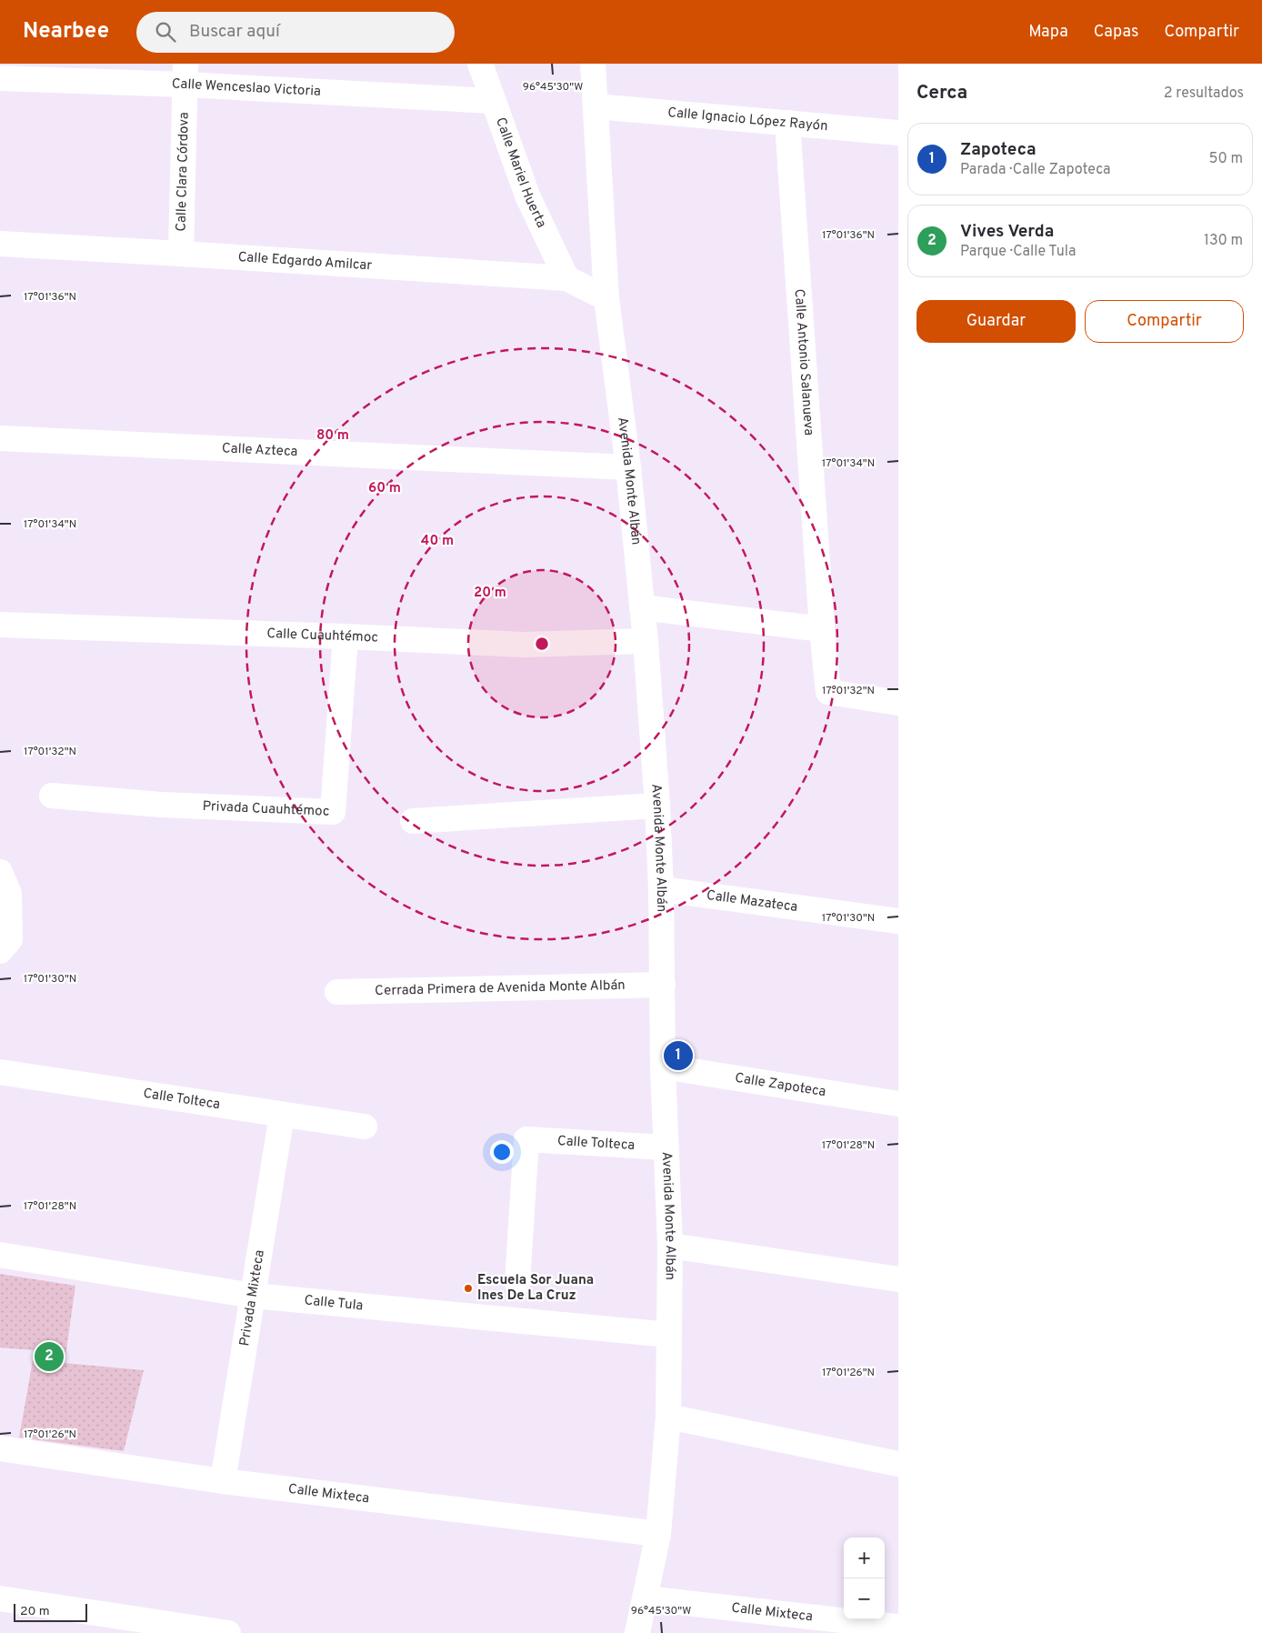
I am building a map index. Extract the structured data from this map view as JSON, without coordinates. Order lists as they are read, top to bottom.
{
  "streets": {
    "street": [
      "Calle Wenceslao Victoria",
      "Calle Ignacio López Rayón",
      "Calle Clara Córdova",
      "Calle Mariel Huerta",
      "Calle Edgardo Amilcar",
      "Calle Antonio Salanueva",
      "Calle Azteca",
      "Avenida Monte Albán",
      "Calle Cuauhtémoc",
      "Privada Cuauhtémoc",
      "Calle Mazateca",
      "Cerrada Primera de Avenida Monte Albán",
      "Calle Zapoteca",
      "Calle Tolteca",
      "Privada Mixteca",
      "Calle Tula",
      "Calle Mixteca"
    ]
  },
  "crossings": [
    ["Calle Wenceslao Victoria", "Calle Clara Córdova"],
    ["Calle Wenceslao Victoria", "Calle Mariel Huerta"],
    ["Calle Ignacio López Rayón", "Calle Antonio Salanueva"],
    ["Calle Ignacio López Rayón", "Avenida Monte Albán"],
    ["Calle Clara Córdova", "Calle Edgardo Amilcar"],
    ["Calle Mariel Huerta", "Calle Edgardo Amilcar"],
    ["Calle Edgardo Amilcar", "Avenida Monte Albán"],
    ["Calle Azteca", "Avenida Monte Albán"],
    ["Avenida Monte Albán", "Calle Cuauhtémoc"],
    ["Avenida Monte Albán", "Calle Mazateca"],
    ["Avenida Monte Albán", "Cerrada Primera de Avenida Monte Albán"],
    ["Avenida Monte Albán", "Calle Zapoteca"],
    ["Avenida Monte Albán", "Calle Tolteca"],
    ["Avenida Monte Albán", "Calle Tula"],
    ["Avenida Monte Albán", "Calle Mixteca"],
    ["Calle Cuauhtémoc", "Privada Cuauhtémoc"],
    ["Calle Tolteca", "Privada Mixteca"],
    ["Privada Mixteca", "Calle Tula"],
    ["Privada Mixteca", "Calle Mixteca"]
  ],
  "places": ["Escuela Sor Juana Ines De La Cruz"],
  "scale_bar": "20 m",
  "page": {
    "header": "Nearbee",
    "search": "Buscar aquí",
    "nav": ["Mapa", "Capas", "Compartir"],
    "heading": ["Cerca", "2 resultados"],
    "list": [
      {
        "mark": "1",
        "name": "Zapoteca",
        "note": "Parada · Calle Zapoteca",
        "value": "50 m"
      },
      {
        "mark": "2",
        "name": "Vives Verda",
        "note": "Parque · Calle Tula",
        "value": "130 m"
      }
    ],
    "buttons": ["Guardar", "Compartir"],
    "pins": ["1", "2"],
    "map_buttons": ["+", "−"],
    "scale": "20 m"
  },
  "coordinates": [
    "96°45'30\"W",
    "17°01'36\"N",
    "17°01'34\"N",
    "17°01'32\"N",
    "17°01'30\"N",
    "17°01'28\"N",
    "17°01'26\"N"
  ],
  "rings": [
    "80 m",
    "60 m",
    "40 m",
    "20 m"
  ]
}
